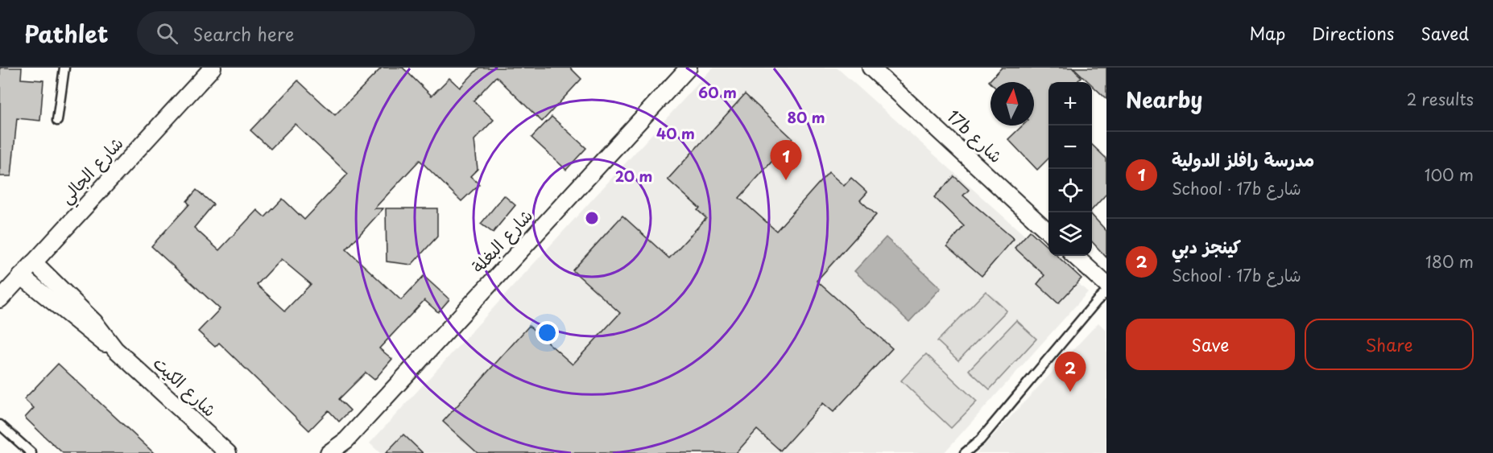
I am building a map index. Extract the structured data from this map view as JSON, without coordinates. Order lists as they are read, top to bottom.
{
  "streets": {
    "street": [
      "17b شارع",
      "شارع الجالي",
      "شارع البغلة",
      "شارع الكيت"
    ]
  },
  "crossings": [
    ["شارع الجالي", "شارع الكيت"]
  ],
  "north": "top",
  "page": {
    "header": "Pathlet",
    "search": "Search here",
    "nav": ["Map", "Directions", "Saved"],
    "heading": ["Nearby", "2 results"],
    "map_buttons": ["+", "−"],
    "list": [
      {
        "mark": "1",
        "name": "مدرسة رافلز الدولية",
        "note": "School · 17b شارع",
        "value": "100 m"
      },
      {
        "mark": "2",
        "name": "كينجز دبي",
        "note": "School · 17b شارع",
        "value": "180 m"
      }
    ],
    "pins": ["1", "2"],
    "buttons": ["Save", "Share"]
  },
  "rings": [
    "60 m",
    "80 m",
    "40 m",
    "20 m"
  ]
}
